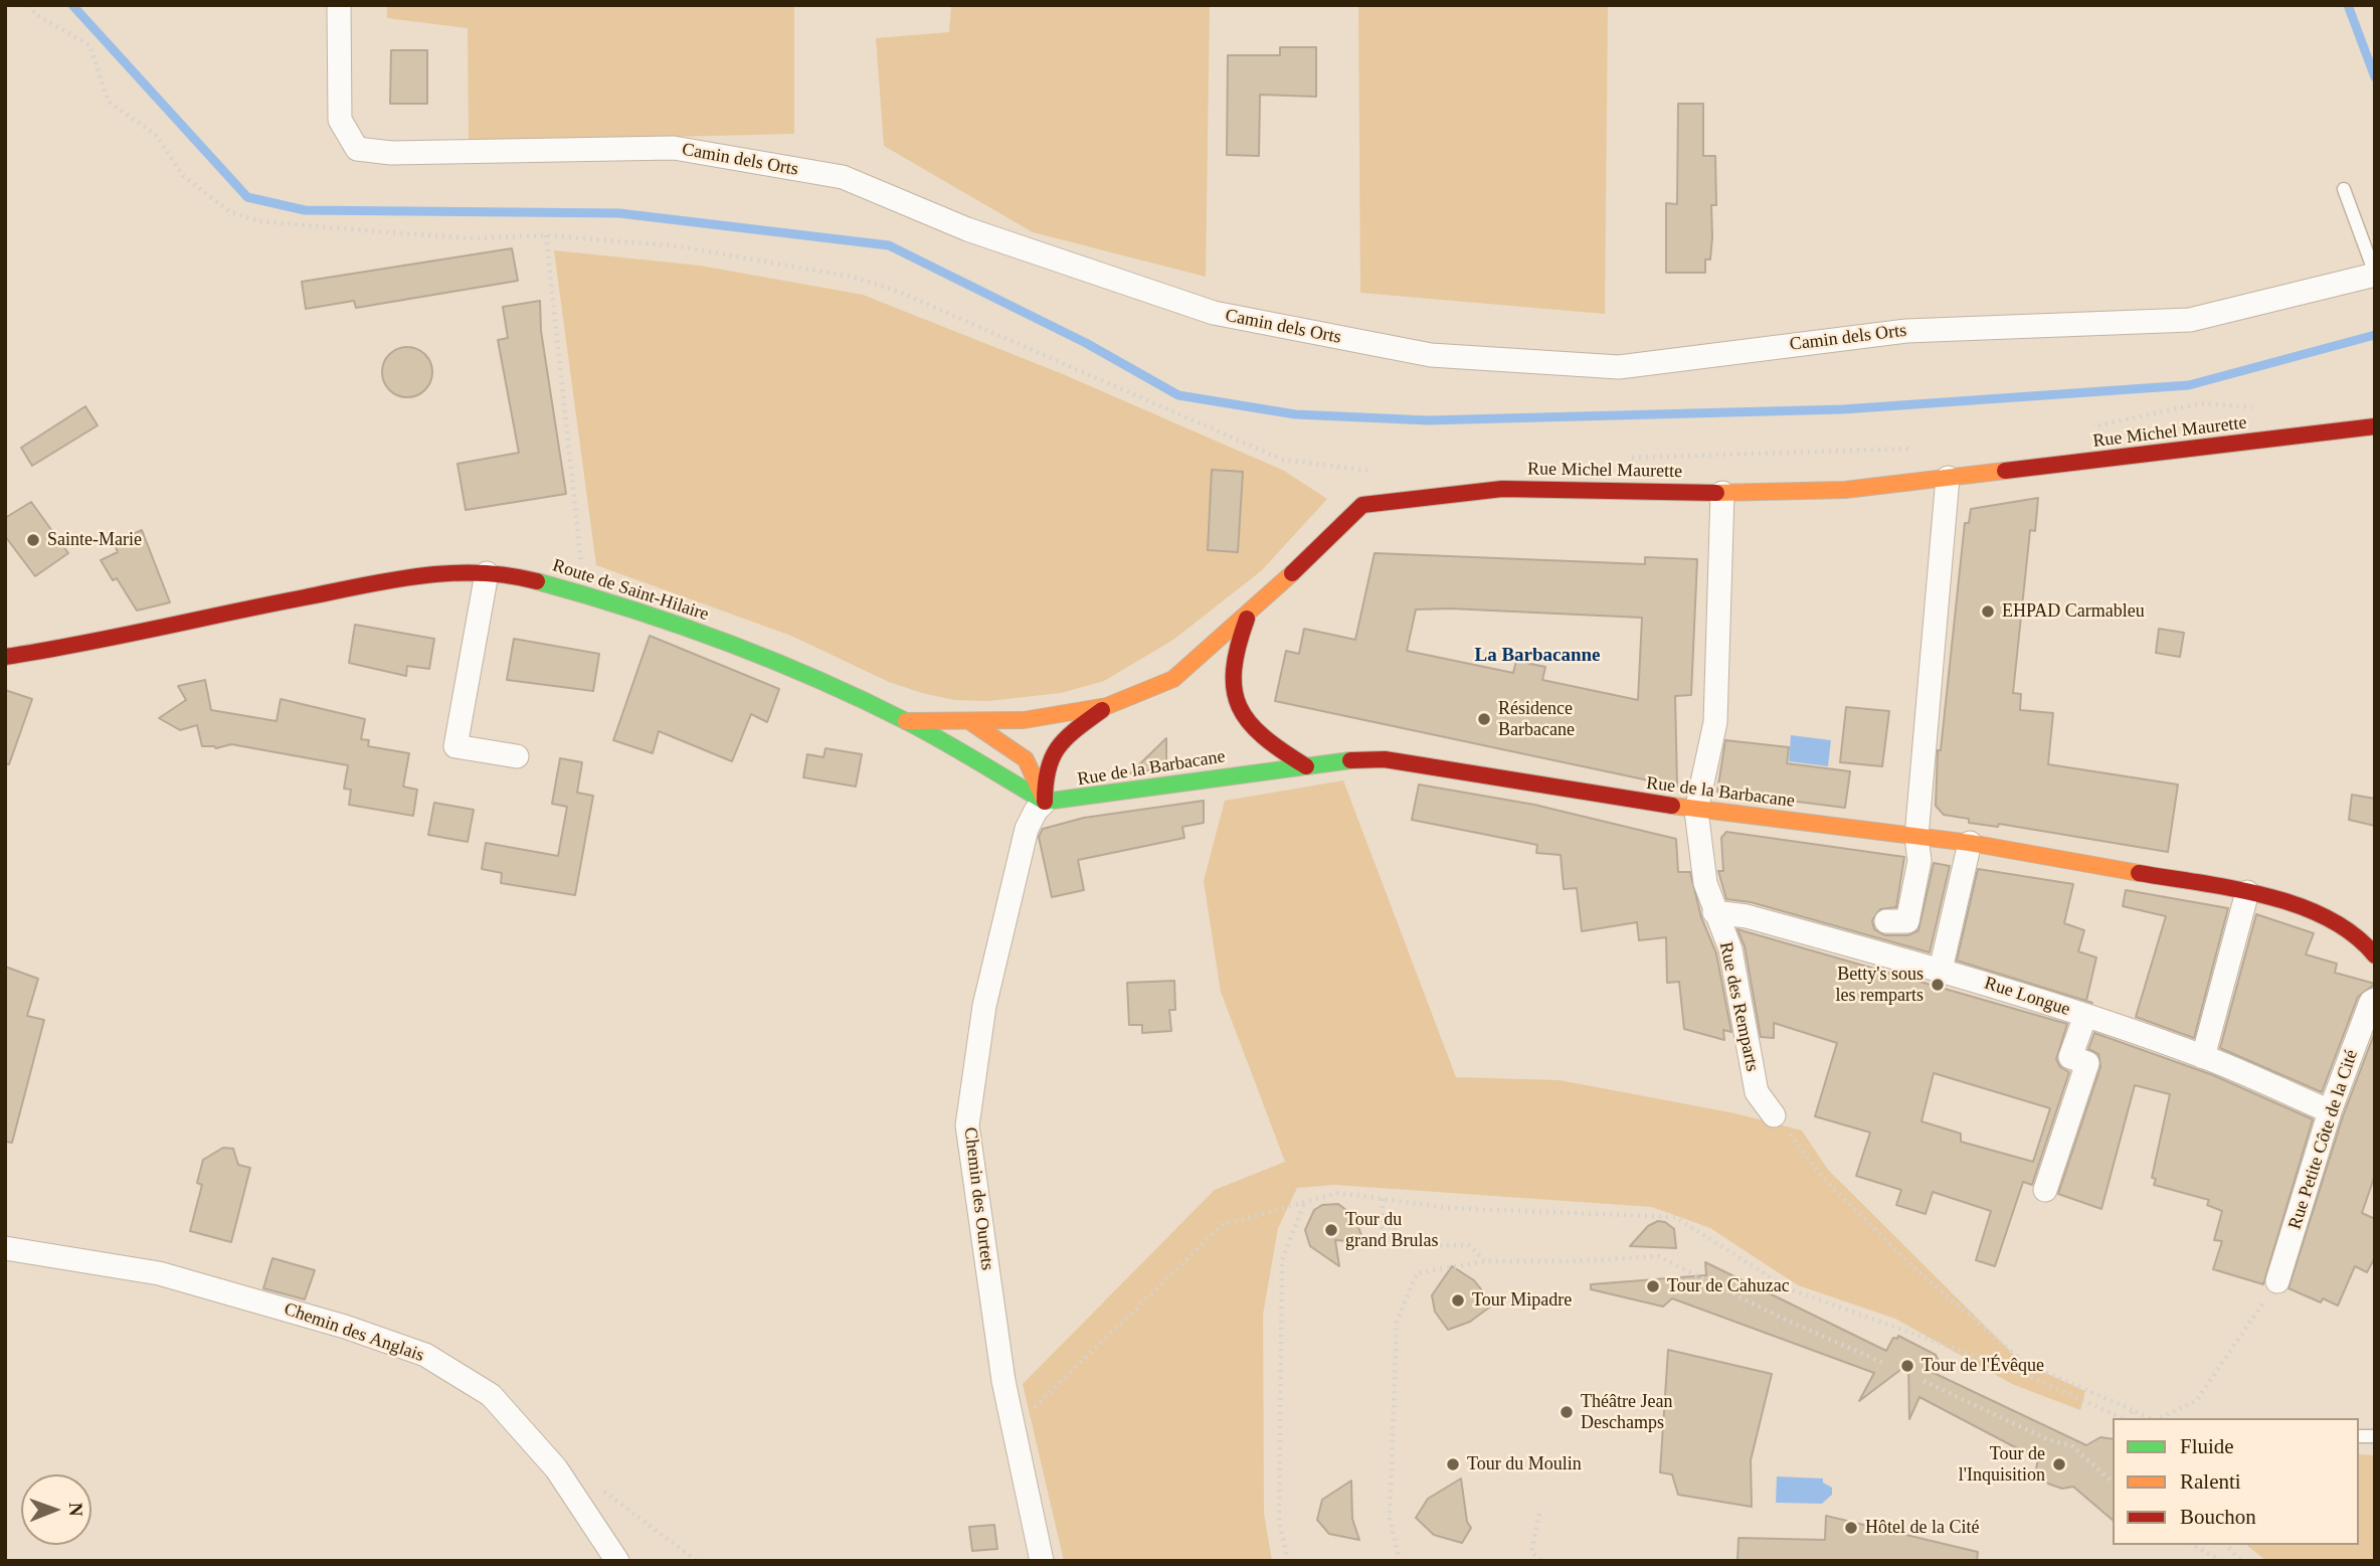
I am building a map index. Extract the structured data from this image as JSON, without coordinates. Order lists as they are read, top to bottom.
{
  "streets": {
    "main road": ["Rue Michel Maurette", "Route de Saint-Hilaire", "Rue de la Barbacane"],
    "street": [
      "Camin dels Orts",
      "Rue Longue",
      "Rue des Remparts",
      "Rue Petite Côte de la Cité",
      "Chemin des Ourtets",
      "Chemin des Anglais"
    ]
  },
  "crossings": [
    ["Rue Michel Maurette", "Route de Saint-Hilaire"],
    ["Rue Michel Maurette", "Rue des Remparts"],
    ["Route de Saint-Hilaire", "Rue de la Barbacane"],
    ["Route de Saint-Hilaire", "Chemin des Ourtets"],
    ["Rue de la Barbacane", "Rue des Remparts"],
    ["Rue de la Barbacane", "Chemin des Ourtets"],
    ["Rue Longue", "Rue des Remparts"],
    ["Rue Longue", "Rue Petite Côte de la Cité"]
  ],
  "districts": ["La Barbacanne"],
  "places": [
    "Sainte-Marie",
    "EHPAD Carmableu",
    "Résidence Barbacane",
    "Betty's sous les remparts",
    "Tour du grand Brulas",
    "Tour de Cahuzac",
    "Tour Mipadre",
    "Tour de l'Évêque",
    "Théâtre Jean Deschamps",
    "Tour du Moulin",
    "Tour de l'Inquisition",
    "Hôtel de la Cité"
  ],
  "legend": ["Fluide", "Ralenti", "Bouchon"],
  "north": "right"
}
